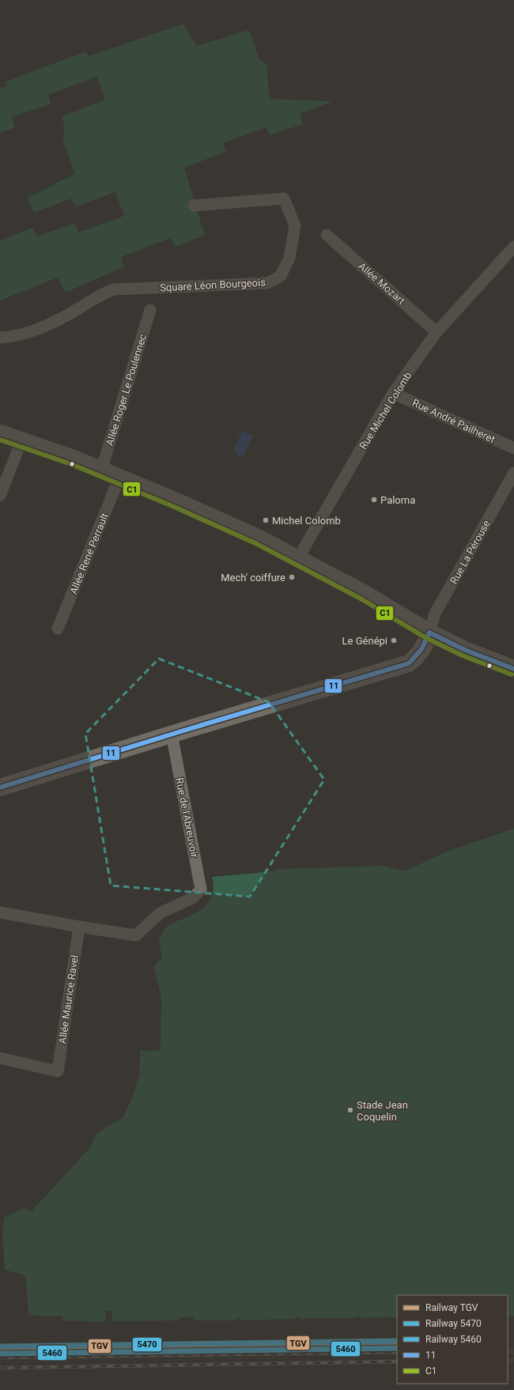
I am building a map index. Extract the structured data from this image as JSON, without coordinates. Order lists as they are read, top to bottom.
{
  "streets": {
    "street": [
      "Allée Mozart",
      "Square Léon Bourgeois",
      "Allée Roger Le Poulennec",
      "Rue Michel Colomb",
      "Rue André Pailheret",
      "Rue La Pérouse",
      "Allée René Perrault",
      "Rue de l'Abreuvoir",
      "Allée Maurice Ravel"
    ]
  },
  "crossings": [
    ["Allée Mozart", "Rue Michel Colomb"],
    ["Rue Michel Colomb", "Rue André Pailheret"],
    ["Rue de l'Abreuvoir", "Allée Maurice Ravel"]
  ],
  "places": [
    "Paloma",
    "Michel Colomb",
    "Mech' coiffure",
    "Le Génépi",
    "Stade Jean Coquelin"
  ],
  "lines": [
    "transit line C1",
    "transit line 11",
    "rail line 5470",
    "rail line TGV",
    "rail line 5460"
  ],
  "legend": [
    "Railway TGV",
    "Railway 5470",
    "Railway 5460",
    "11",
    "C1"
  ]
}
